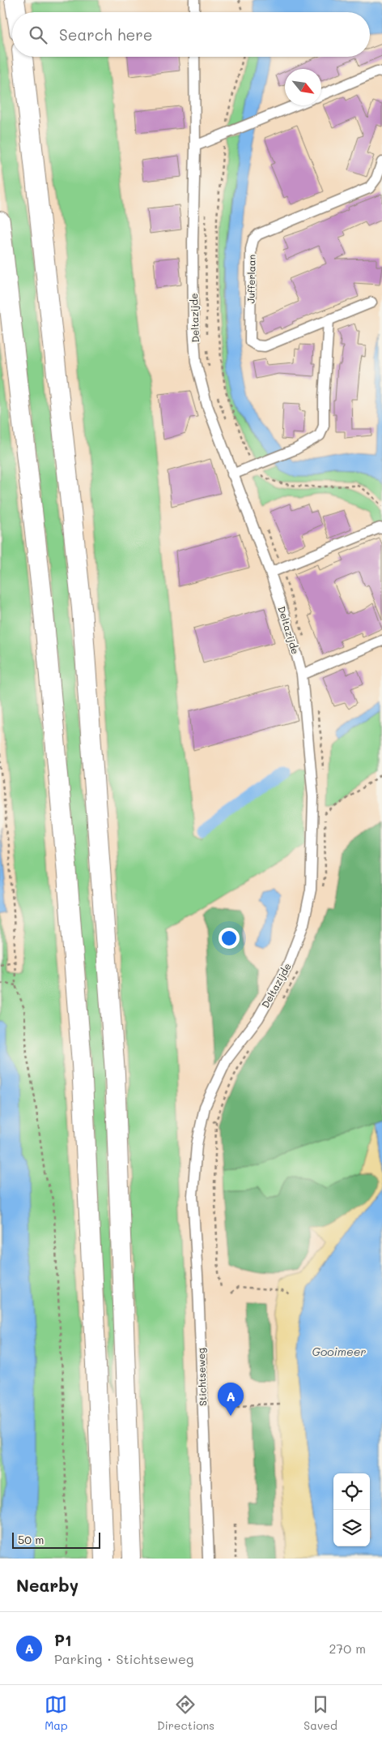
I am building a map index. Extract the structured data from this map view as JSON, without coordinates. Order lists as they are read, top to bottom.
{
  "streets": {
    "street": ["Jufferlaan", "Deltazijde", "Stichtseweg"]
  },
  "crossings": [
    ["Deltazijde", "Stichtseweg"]
  ],
  "water": ["Gooimeer"],
  "scale_bar": "50 m",
  "north": "bottom right",
  "page": {
    "search": "Search here",
    "pins": "A",
    "scale": "50 m",
    "heading": "Nearby",
    "list": [
      {
        "mark": "A",
        "name": "P1",
        "note": "Parking · Stichtseweg",
        "value": "270 m"
      }
    ],
    "nav": ["Map", "Directions", "Saved"]
  }
}
